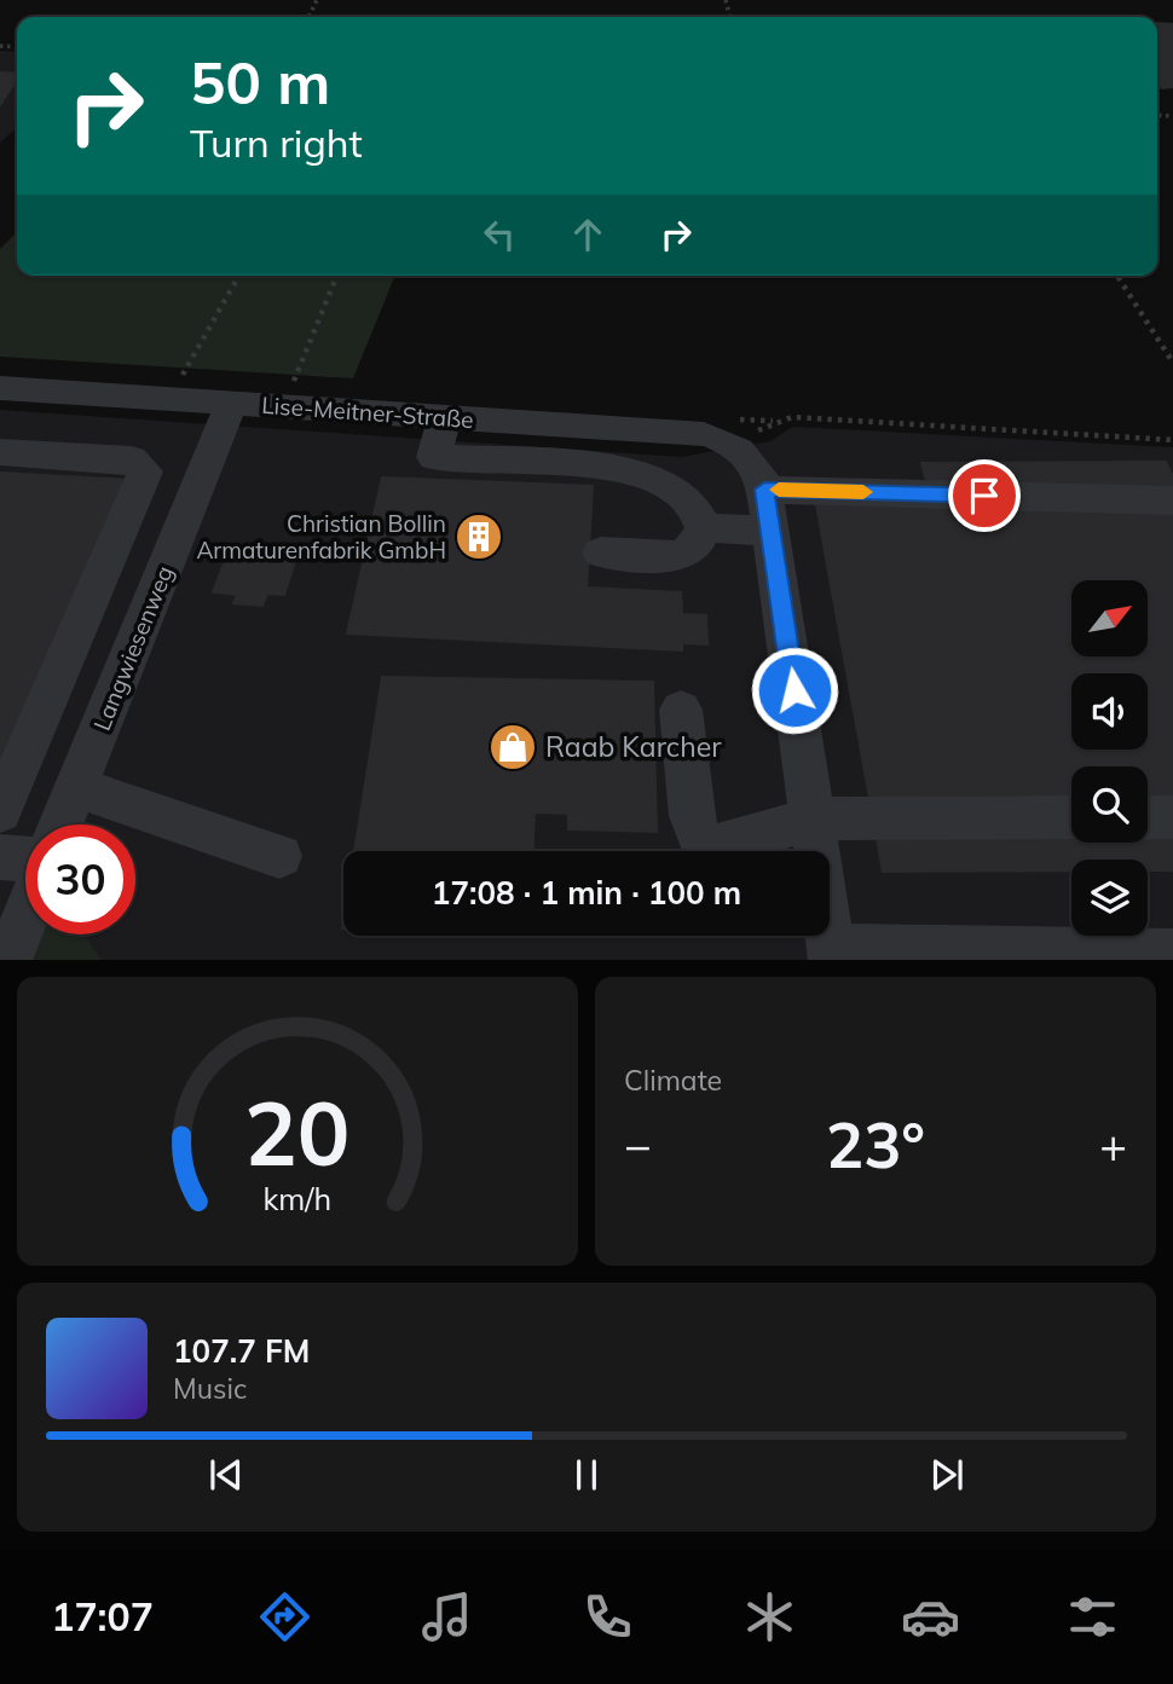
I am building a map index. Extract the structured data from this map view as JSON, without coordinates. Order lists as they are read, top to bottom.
{
  "streets": {
    "street": ["Lise-Meitner-Straße", "Langwiesenweg"]
  },
  "crossings": [
    ["Lise-Meitner-Straße", "Langwiesenweg"]
  ],
  "places": {
    "building": ["Christian Bollin Armaturenfabrik GmbH"],
    "shop": ["Raab Karcher"]
  },
  "north": "top right",
  "page": {
    "turn": ["50 m", "Turn right"],
    "limit": "30",
    "trip": "17:08 · 1 min · 100 m",
    "tile": "Climate",
    "heat": ["−", "23°", "+"],
    "song": ["107.7 FM", "Music"],
    "tabs": "17:07",
    "gauge": ["20", "km/h"]
  }
}
